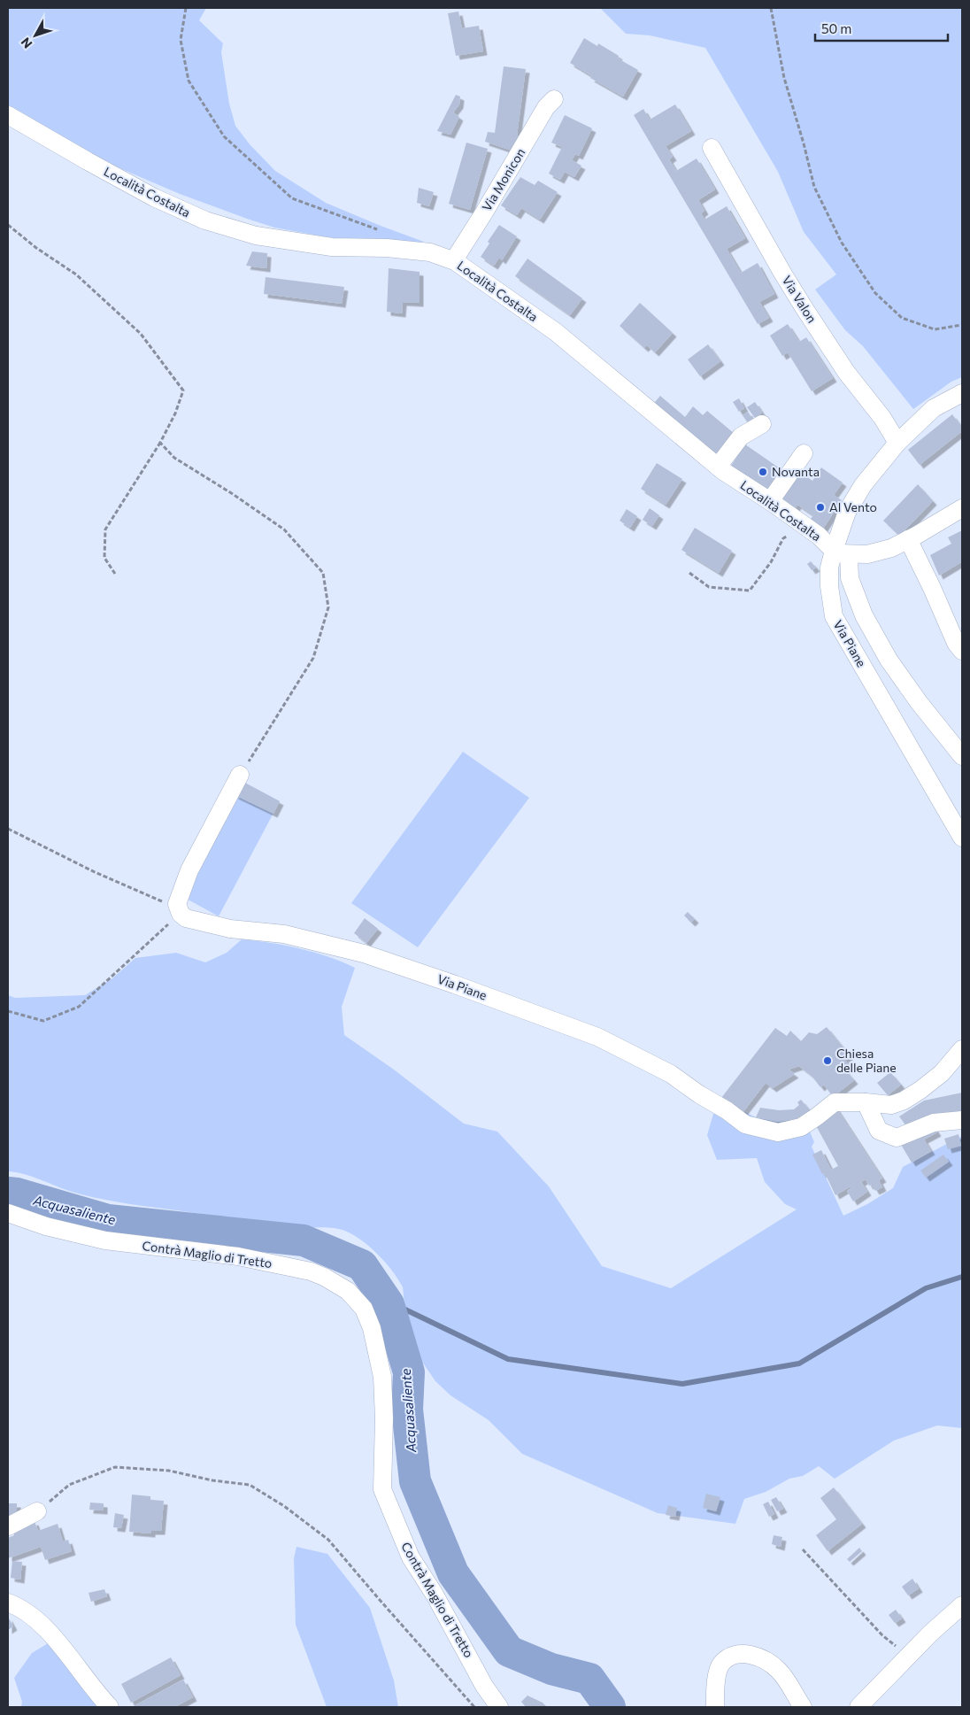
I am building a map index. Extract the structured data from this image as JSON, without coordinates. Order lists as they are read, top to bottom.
{
  "streets": {
    "street": [
      "Via Monicon",
      "Località Costalta",
      "Via Valon",
      "Via Piane",
      "Contrà Maglio di Tretto"
    ]
  },
  "crossings": [
    ["Via Monicon", "Località Costalta"],
    ["Località Costalta", "Via Piane"],
    ["Via Valon", "Via Piane"]
  ],
  "water": ["Acquasaliente"],
  "places": ["Novanta", "Al Vento", "Chiesa delle Piane"],
  "scale_bar": "50 m",
  "north": "bottom left"
}
